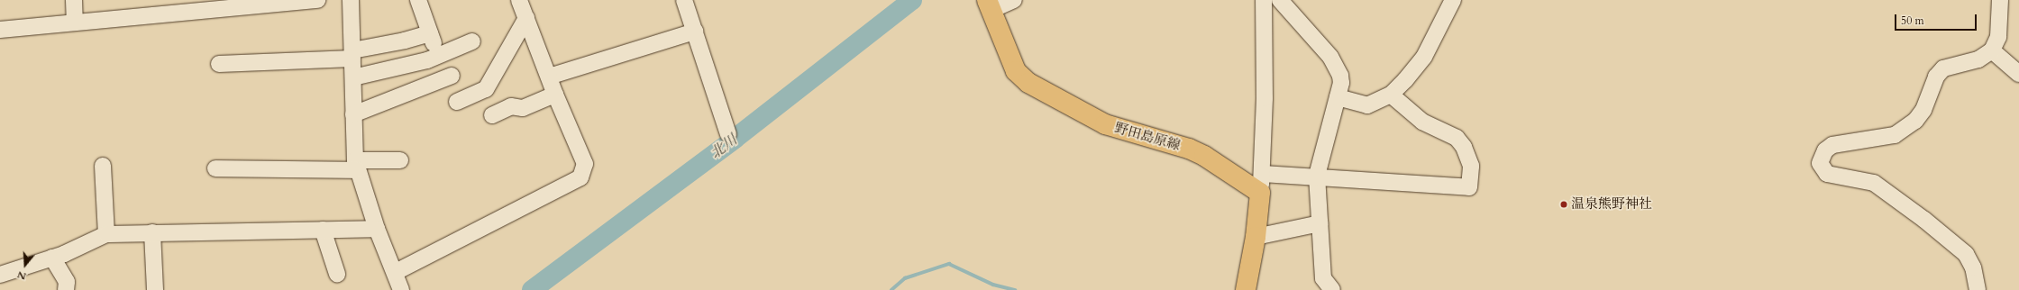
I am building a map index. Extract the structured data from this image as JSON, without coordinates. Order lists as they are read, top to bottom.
{
  "streets": {
    "main road": ["野田島原線"]
  },
  "water": ["北川"],
  "places": ["温泉熊野神社"],
  "scale_bar": "50 m",
  "north": "bottom"
}
